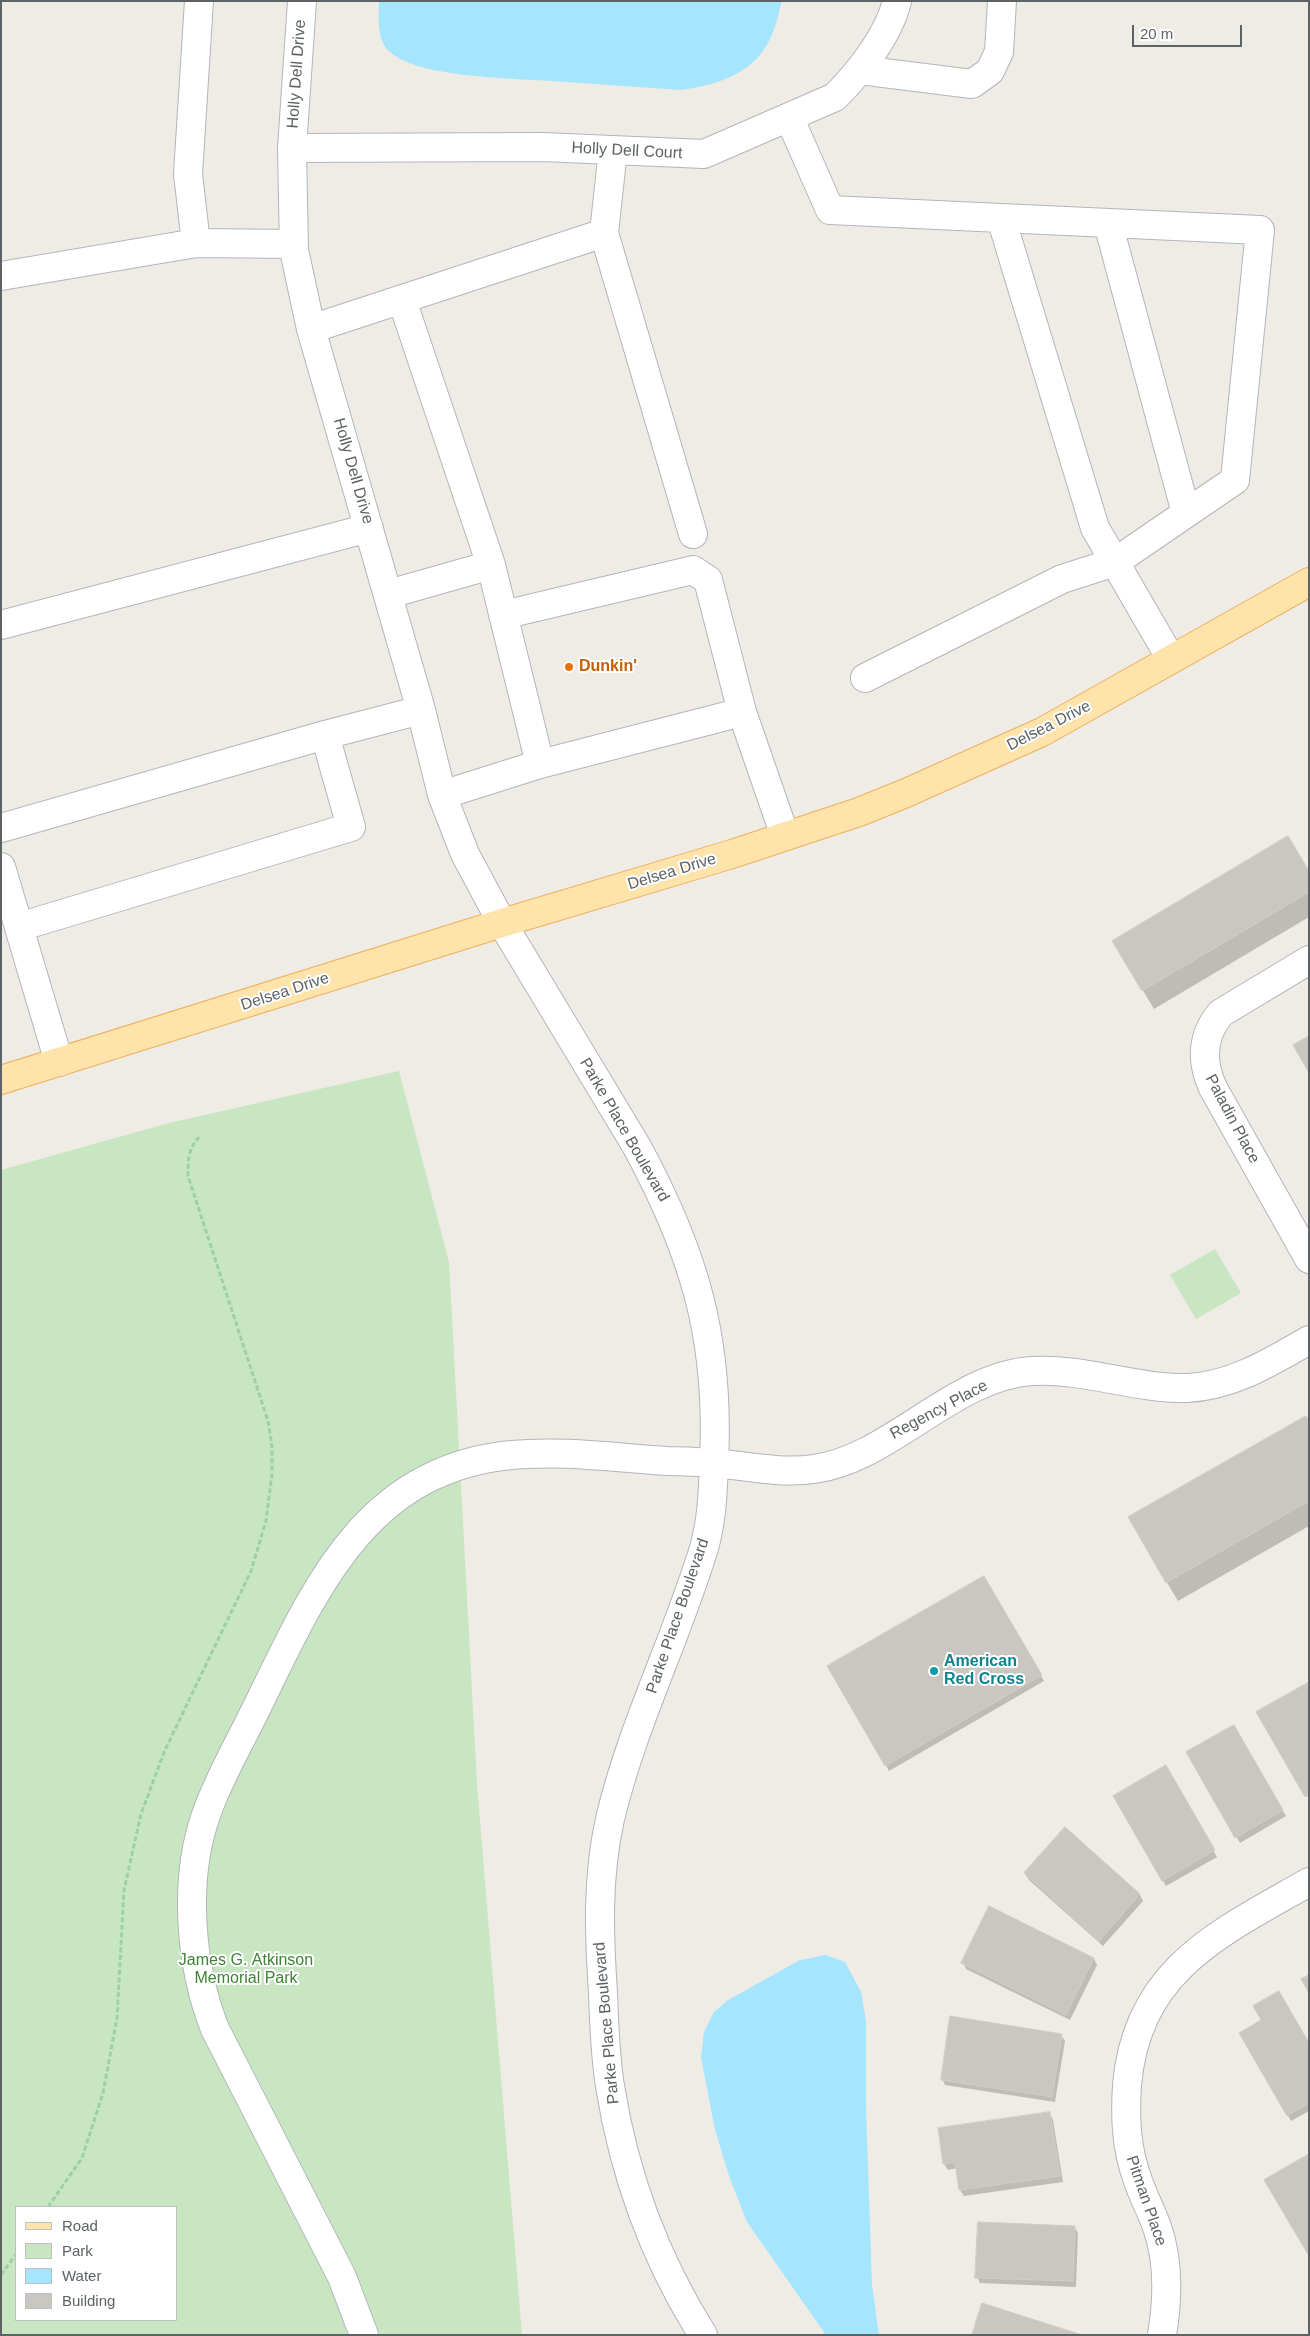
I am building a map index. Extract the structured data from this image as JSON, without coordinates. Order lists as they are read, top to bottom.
{
  "streets": {
    "main road": ["Delsea Drive"],
    "street": [
      "Holly Dell Drive",
      "Holly Dell Court",
      "Paladin Place",
      "Parke Place Boulevard",
      "Regency Place",
      "Pitman Place"
    ]
  },
  "crossings": [
    ["Holly Dell Drive", "Holly Dell Court"],
    ["Holly Dell Drive", "Delsea Drive"],
    ["Holly Dell Drive", "Parke Place Boulevard"],
    ["Delsea Drive", "Parke Place Boulevard"],
    ["Parke Place Boulevard", "Regency Place"]
  ],
  "parks": ["James G. Atkinson Memorial Park"],
  "places": ["Dunkin'", "American Red Cross"],
  "legend": [
    "Road",
    "Park",
    "Water",
    "Building"
  ],
  "scale_bar": "20 m"
}
